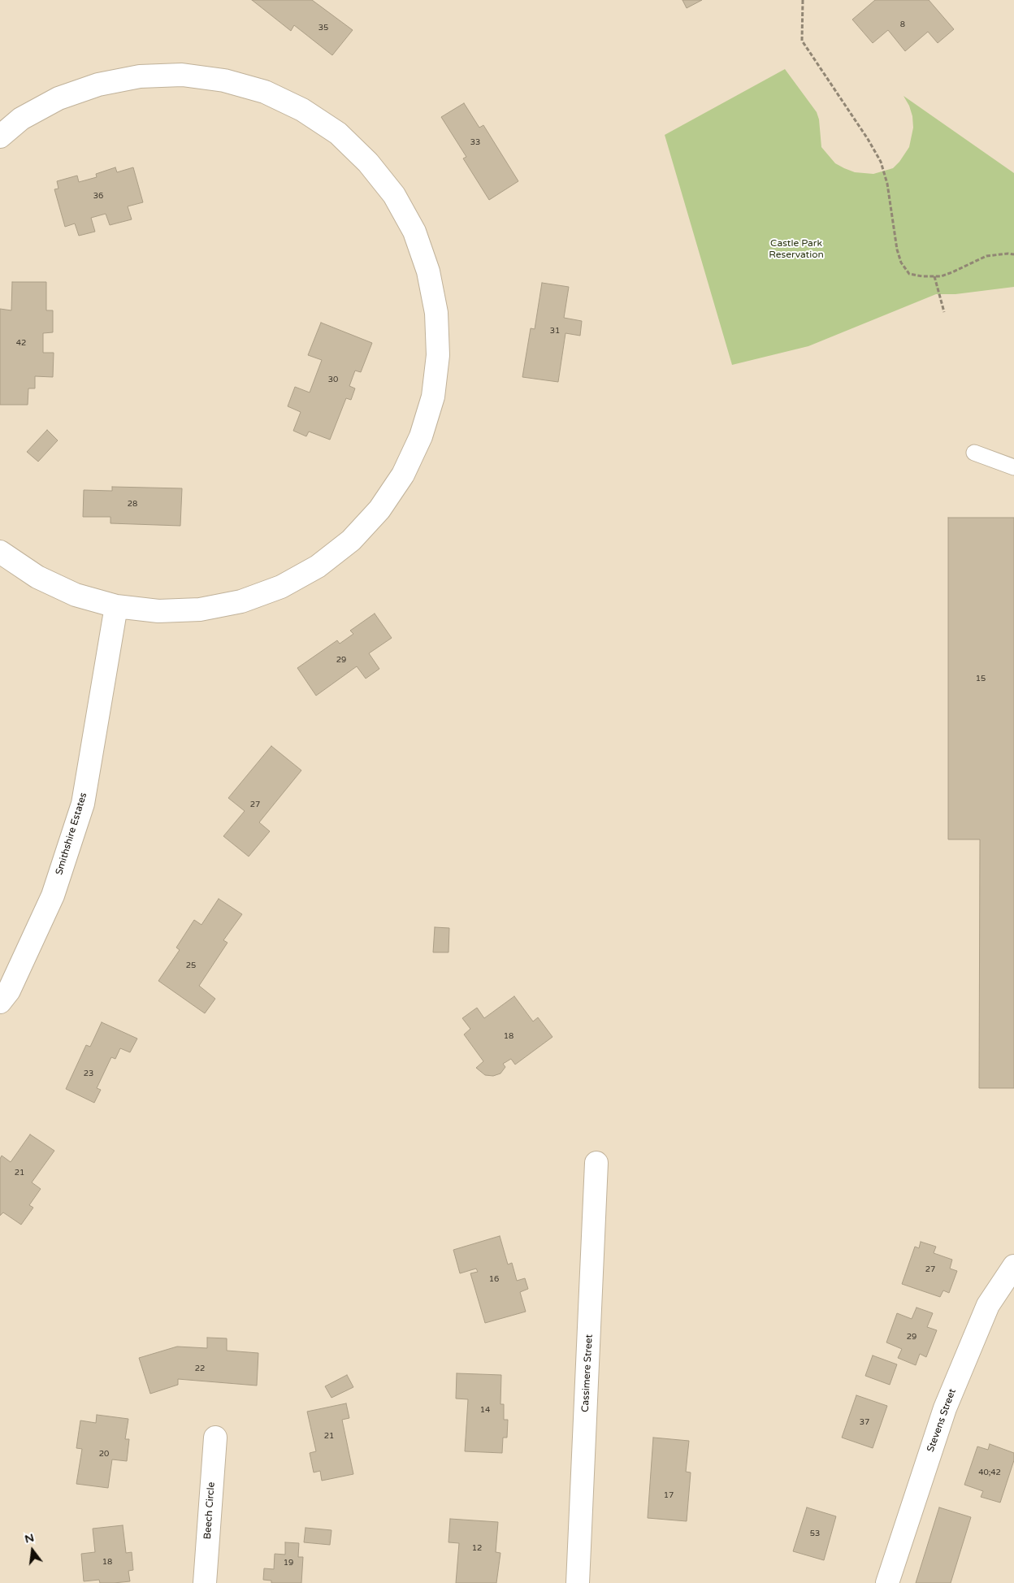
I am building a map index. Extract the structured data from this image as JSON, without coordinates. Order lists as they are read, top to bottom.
{
  "streets": {
    "street": [
      "Smithshire Estates",
      "Cassimere Street",
      "Stevens Street",
      "Beech Circle"
    ]
  },
  "parks": ["Castle Park Reservation"],
  "house_numbers": [
    "8",
    "35",
    "33",
    "36",
    "31",
    "42",
    "30",
    "28",
    "29",
    "15",
    "27",
    "25",
    "18",
    "23",
    "21",
    "27",
    "16",
    "29",
    "22",
    "14",
    "37",
    "21",
    "20",
    "40;42",
    "17",
    "53",
    "12",
    "18",
    "19"
  ],
  "north": "top"
}
